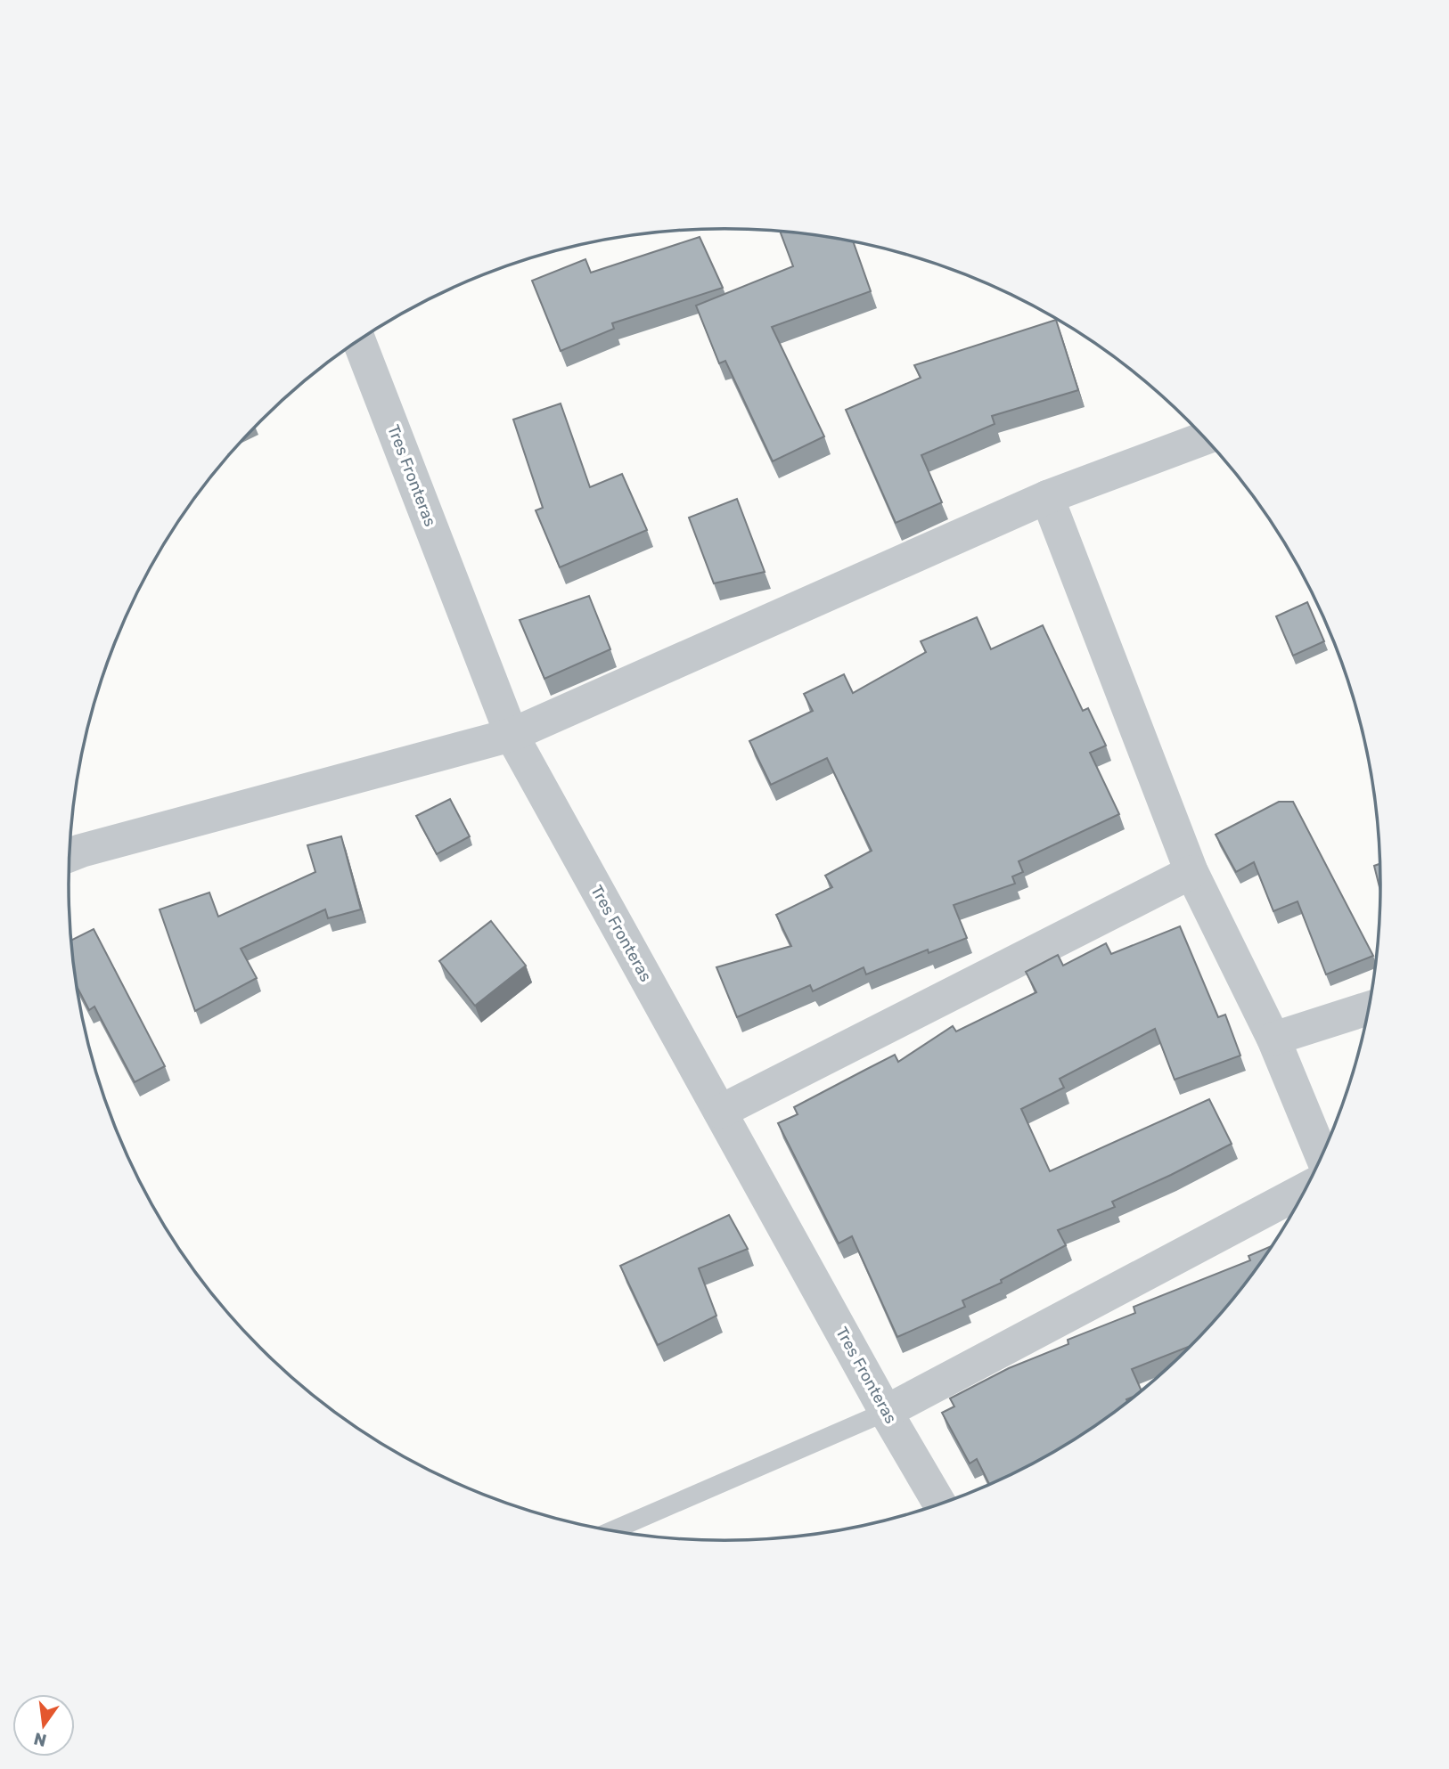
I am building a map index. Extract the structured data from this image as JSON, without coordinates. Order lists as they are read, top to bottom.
{
  "streets": {
    "street": ["Tres Fronteras"]
  },
  "north": "bottom"
}
